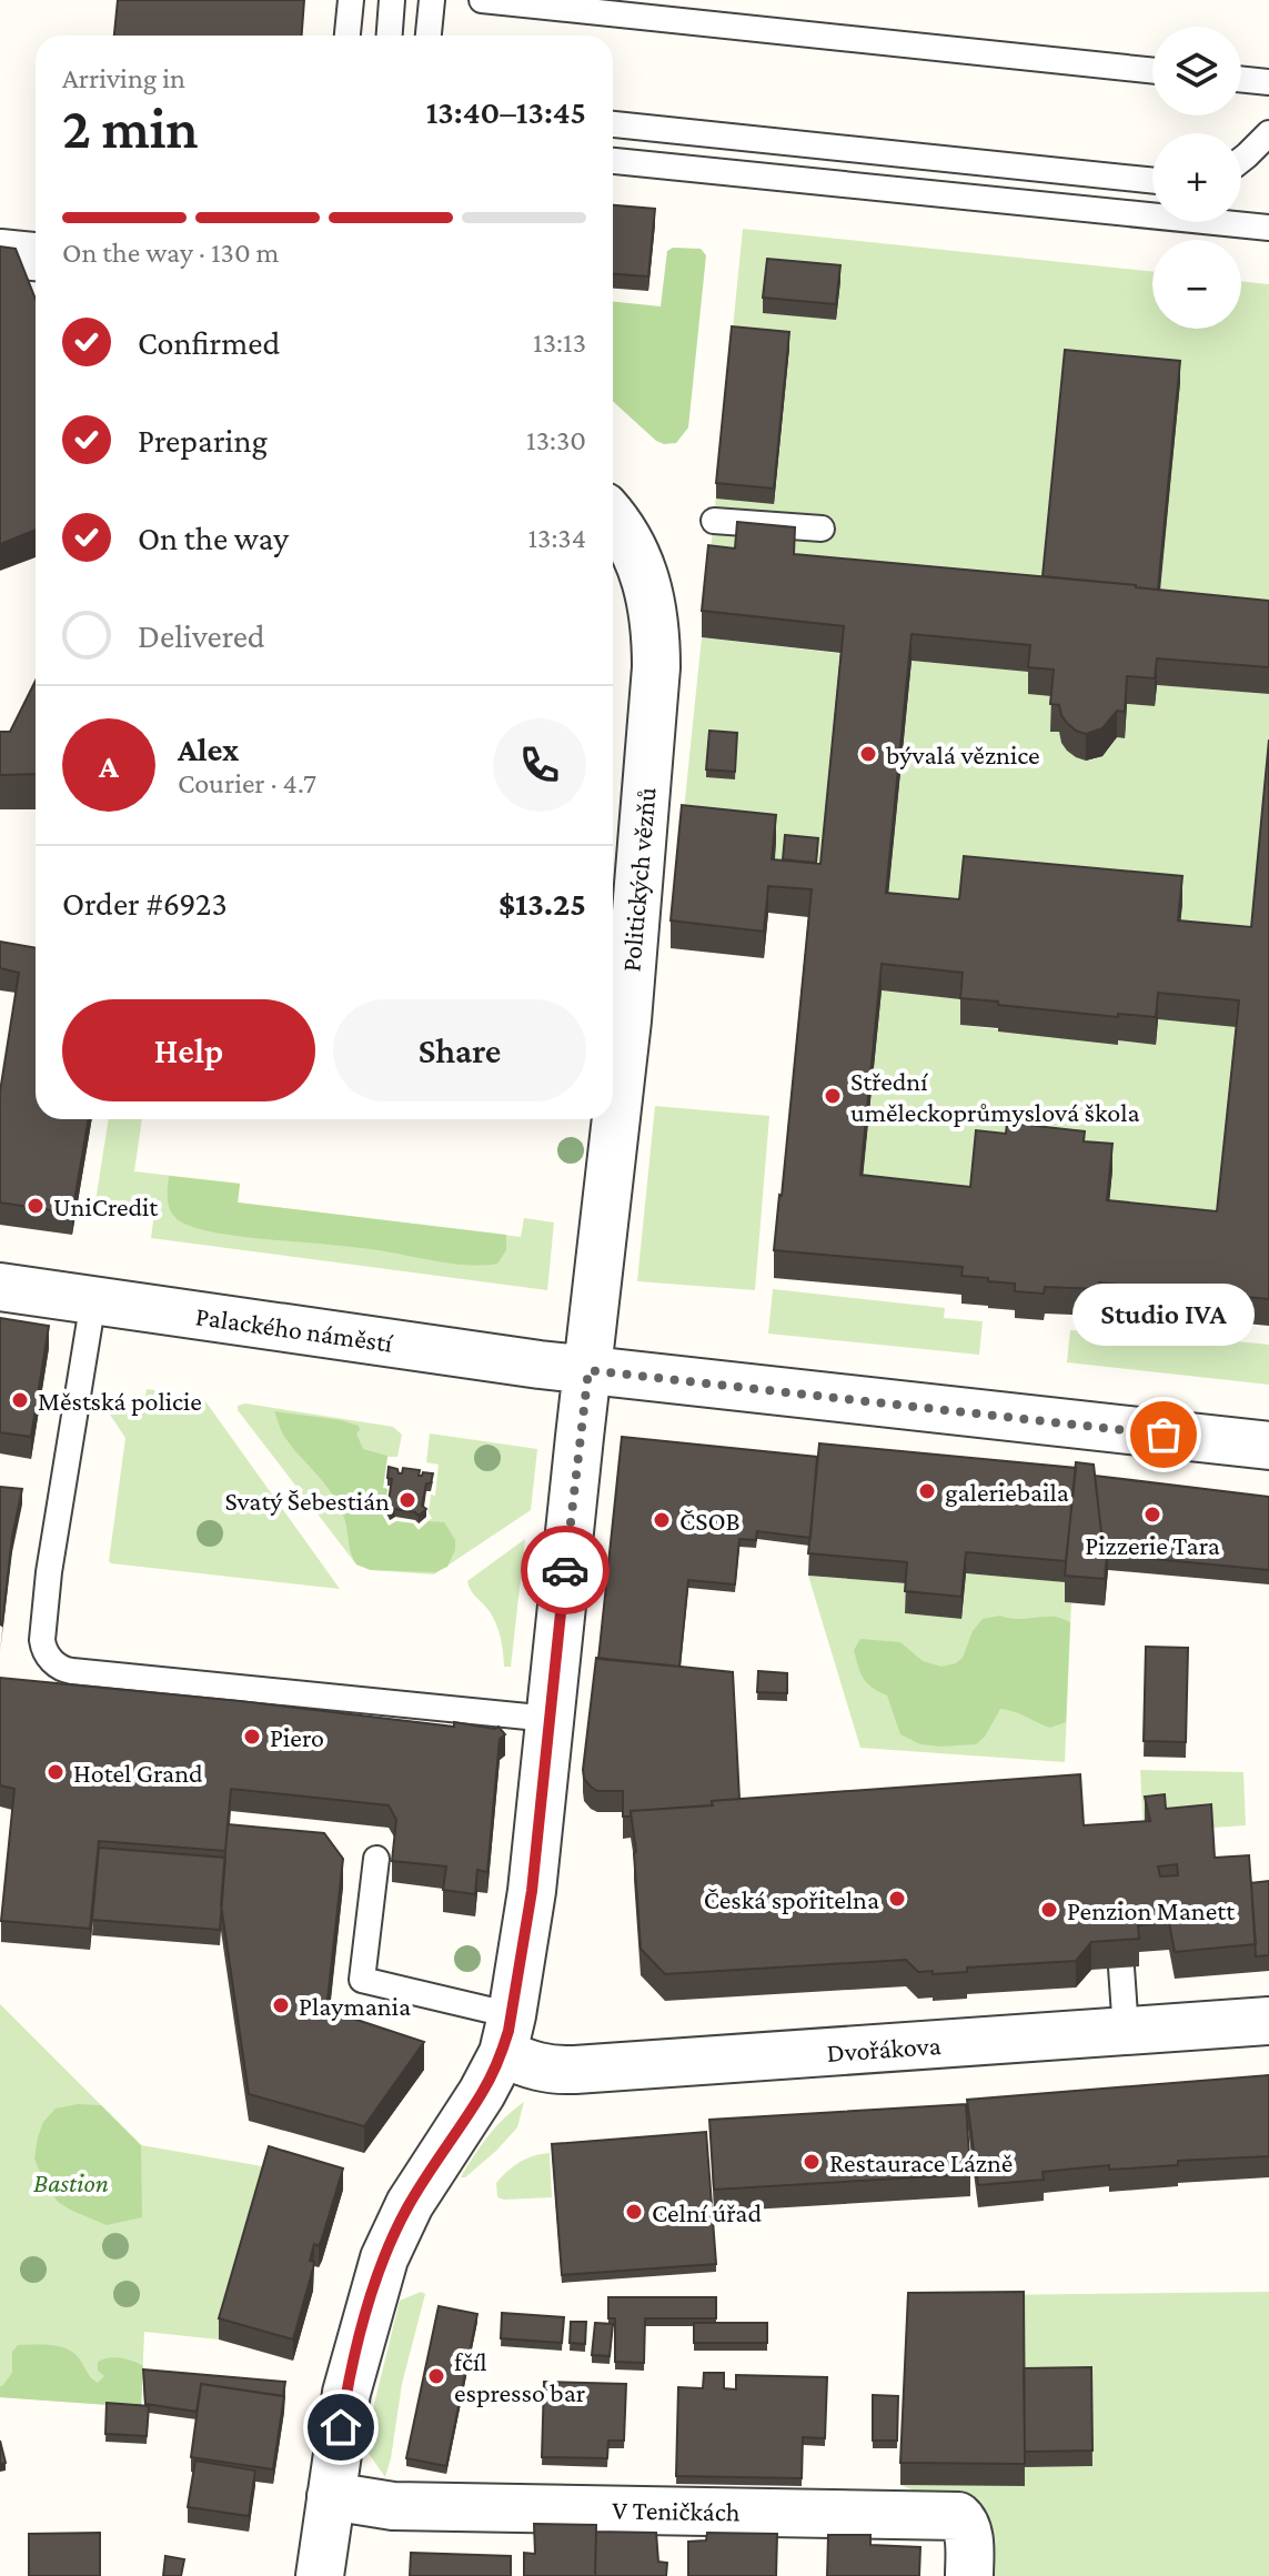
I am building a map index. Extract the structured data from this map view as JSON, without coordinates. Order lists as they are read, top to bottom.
{
  "streets": {
    "street": [
      "Politických vězňů",
      "Palackého náměstí",
      "Dvořákova",
      "V Teničkách"
    ]
  },
  "crossings": [
    ["Politických vězňů", "Palackého náměstí"],
    ["Politických vězňů", "Dvořákova"],
    ["Politických vězňů", "V Teničkách"]
  ],
  "parks": ["Bastion"],
  "places": [
    "bývalá věznice",
    "Střední uměleckoprůmyslová škola",
    "UniCredit",
    "Městská policie",
    "Studio IVA",
    "galeriebaila",
    "Svatý Šebestián",
    "Pizzerie Tara",
    "ČSOB",
    "Piero",
    "Hotel Grand",
    "Česká spořitelna",
    "Penzion Manett",
    "Playmania",
    "Restaurace Lázně",
    "Celní úřad",
    "fčíl espresso bar"
  ],
  "page": {
    "map_buttons": ["+", "−"],
    "heading": ["2 min", "Arriving in", "13:40–13:45"],
    "panel": [
      "Alex",
      "Courier · 4.7",
      "Order #6923",
      "$13.25"
    ],
    "bar": "On the way · 130 m",
    "list": [
      ["Confirmed", "13:13"],
      ["Preparing", "13:30"],
      ["On the way", "13:34"],
      "Delivered"
    ],
    "round": "A",
    "buttons": ["Help", "Share"],
    "bubble": "Studio IVA"
  }
}
